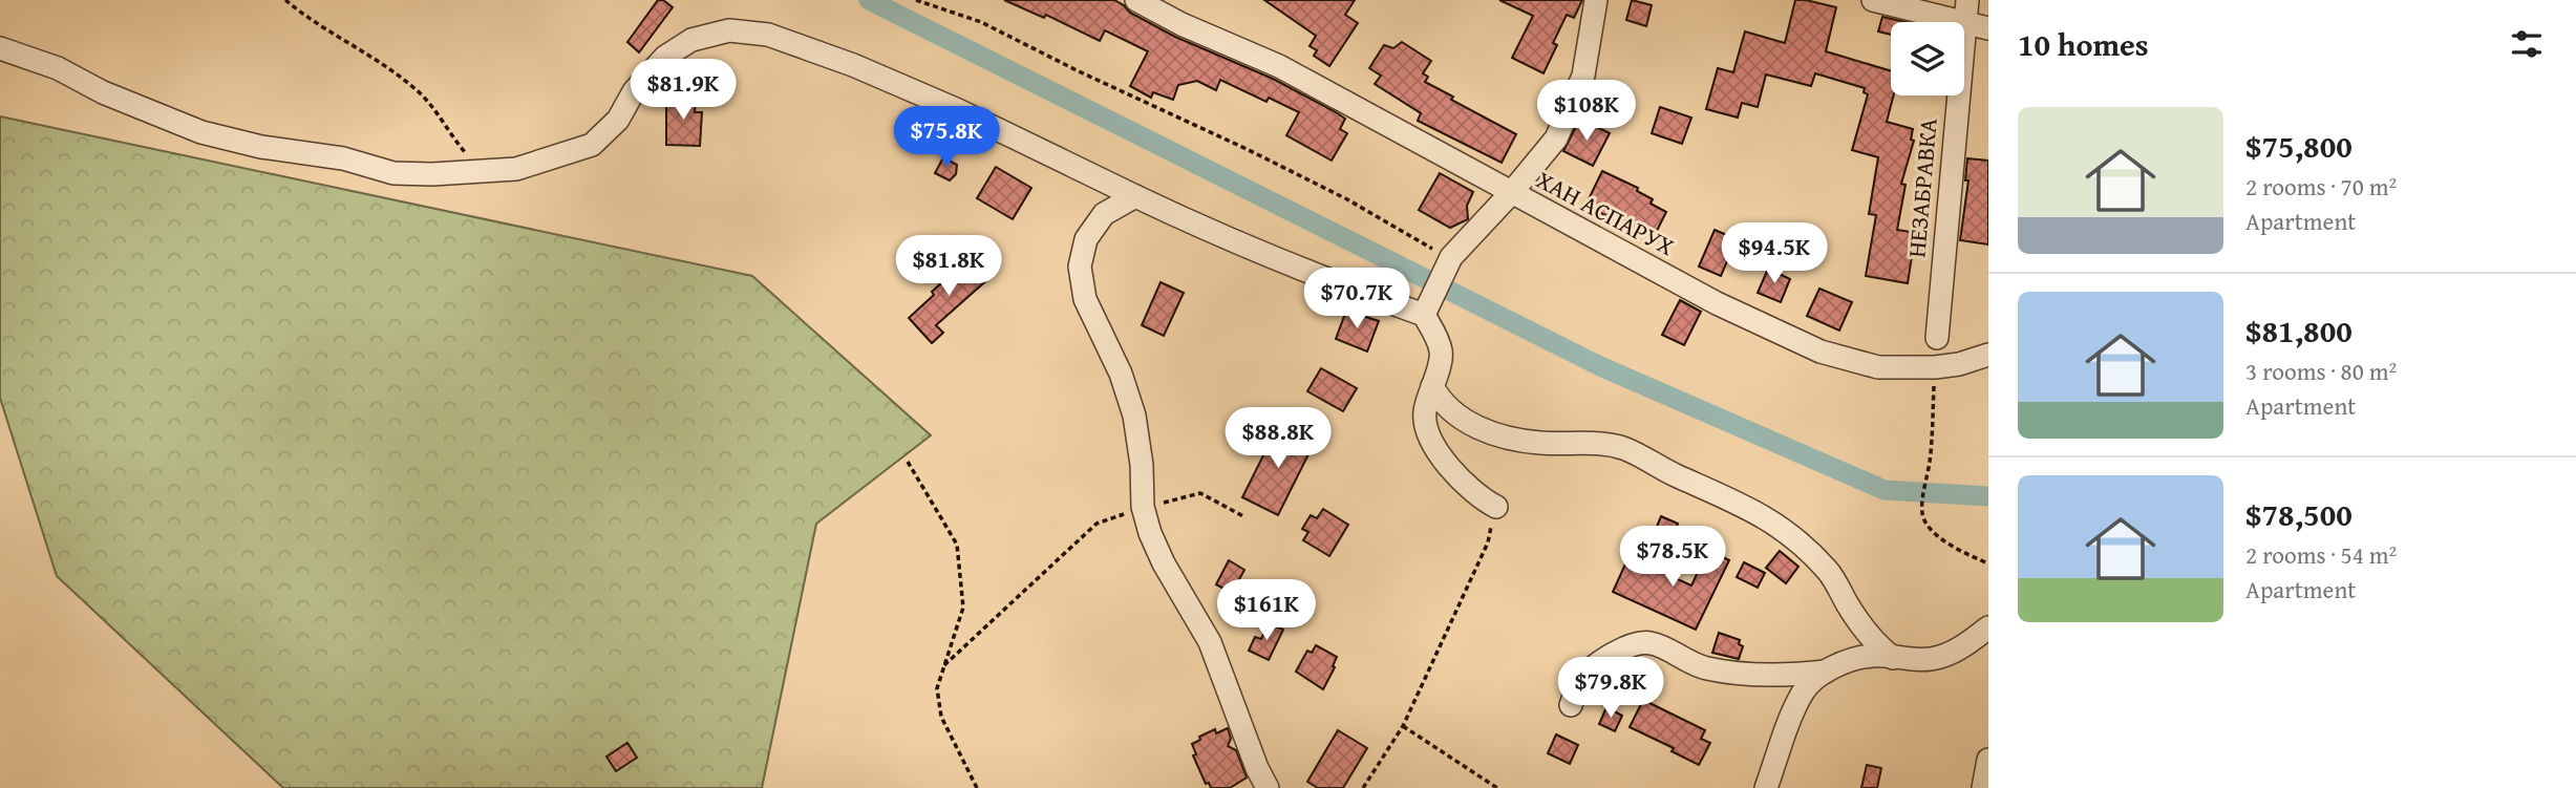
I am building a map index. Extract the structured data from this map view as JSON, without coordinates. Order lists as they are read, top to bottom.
{
  "streets": {
    "street": ["НЕЗАБРАВКА", "ХАН АСПАРУХ"]
  },
  "page": {
    "heading": "10 homes",
    "price": [
      "$81.9K",
      "$108K",
      "$75.8K",
      "$94.5K",
      "$81.8K",
      "$70.7K",
      "$88.8K",
      "$78.5K",
      "$161K",
      "$79.8K"
    ],
    "list": [
      {
        "name": "$75,800",
        "note": "2 rooms · 70 m² · Apartment"
      },
      {
        "name": "$81,800",
        "note": "3 rooms · 80 m² · Apartment"
      },
      {
        "name": "$78,500",
        "note": "2 rooms · 54 m² · Apartment"
      }
    ]
  }
}
